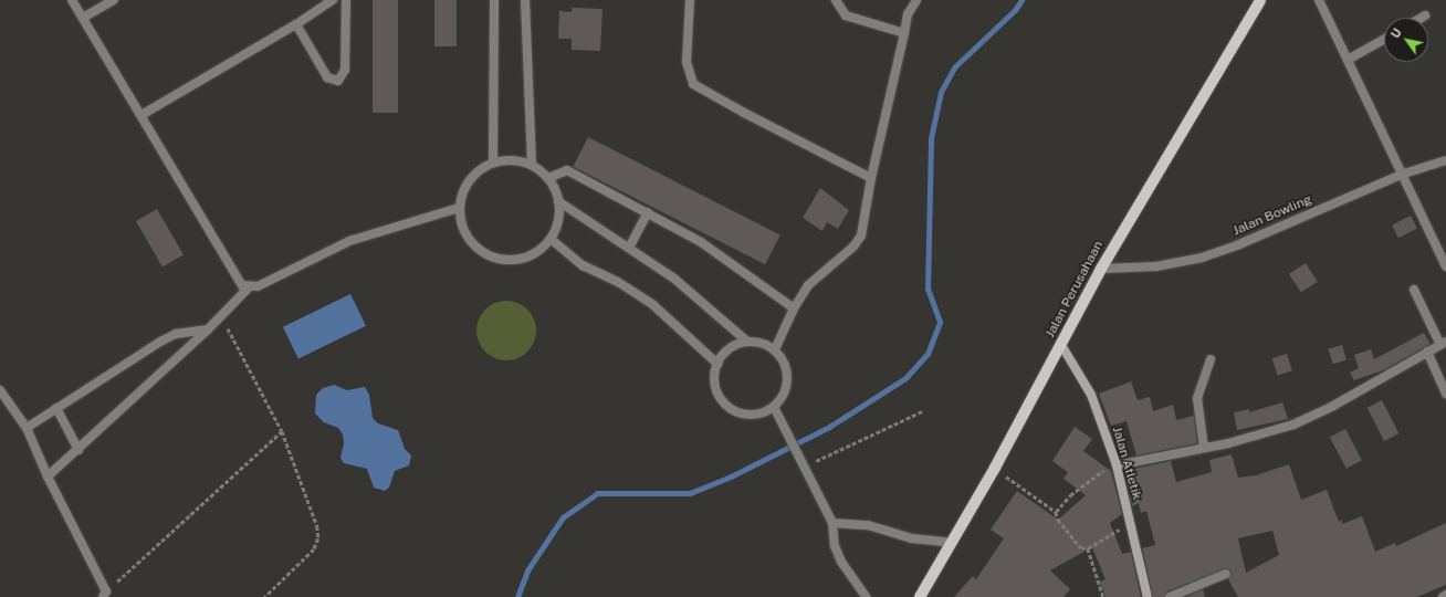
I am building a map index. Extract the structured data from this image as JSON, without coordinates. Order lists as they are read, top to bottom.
{
  "streets": {
    "main road": ["Jalan Perusahaan"],
    "street": ["Jalan Bowling", "Jalan Atletik"]
  },
  "crossings": [
    ["Jalan Bowling", "Jalan Perusahaan"],
    ["Jalan Perusahaan", "Jalan Atletik"]
  ],
  "north": "top left"
}
